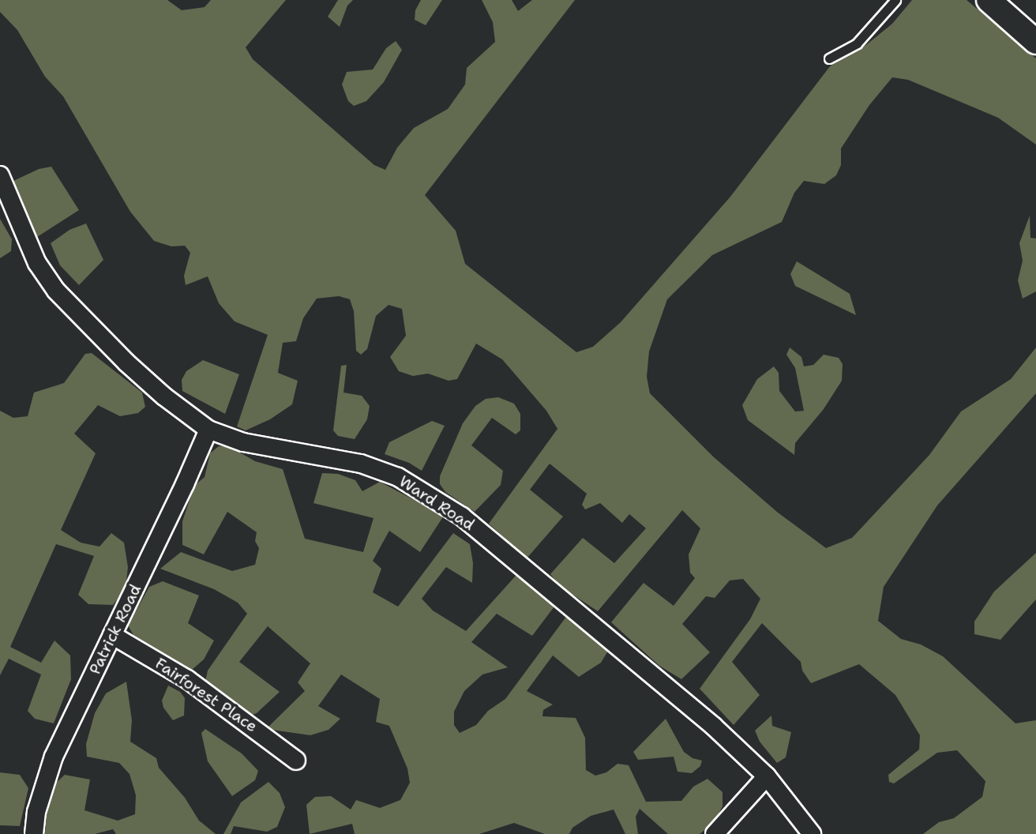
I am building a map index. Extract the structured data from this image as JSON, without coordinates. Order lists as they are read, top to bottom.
{
  "streets": {
    "street": ["Ward Road", "Patrick Road", "Fairforest Place"]
  },
  "crossings": [
    ["Ward Road", "Patrick Road"],
    ["Patrick Road", "Fairforest Place"]
  ]
}
